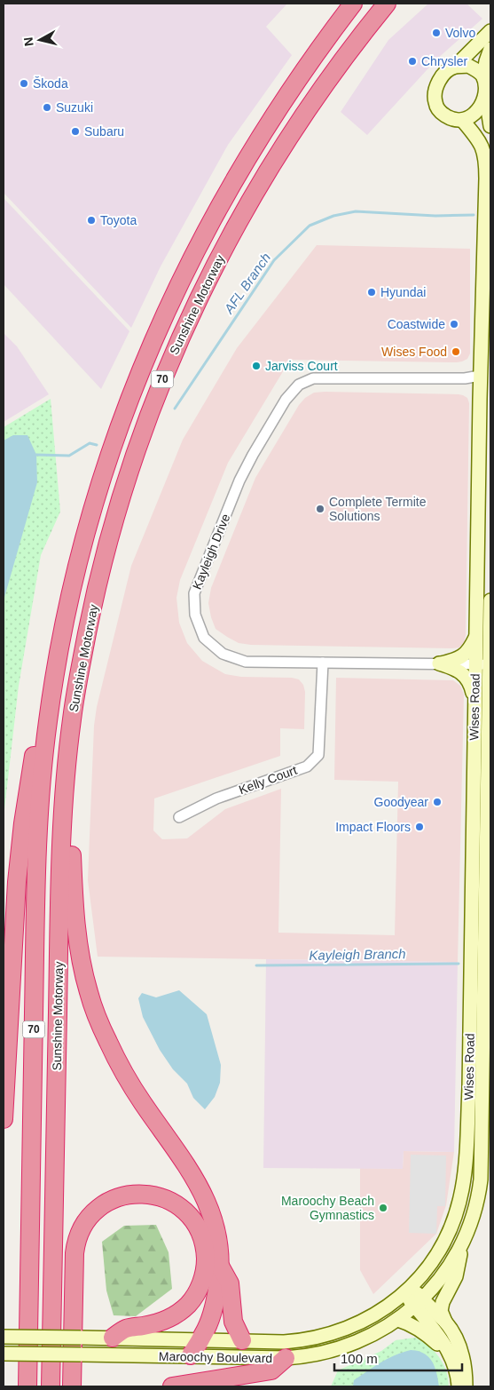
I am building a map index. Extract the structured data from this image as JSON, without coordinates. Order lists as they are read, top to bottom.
{
  "streets": {
    "highway": ["Sunshine Motorway", "70"],
    "main road": ["Wises Road", "Maroochy Boulevard"],
    "street": ["Kayleigh Drive", "Kelly Court"]
  },
  "crossings": [
    ["Kayleigh Drive", "Wises Road"],
    ["Kayleigh Drive", "Kelly Court"],
    ["Wises Road", "Maroochy Boulevard"]
  ],
  "water": ["AFL Branch", "Kayleigh Branch"],
  "places": [
    "Volvo",
    "Chrysler",
    "Škoda",
    "Suzuki",
    "Subaru",
    "Toyota",
    "Hyundai",
    "Coastwide",
    "Wises Food",
    "Jarviss Court",
    "Complete Termite Solutions",
    "Goodyear",
    "Impact Floors",
    "Maroochy Beach Gymnastics"
  ],
  "scale_bar": "100 m",
  "north": "left"
}
